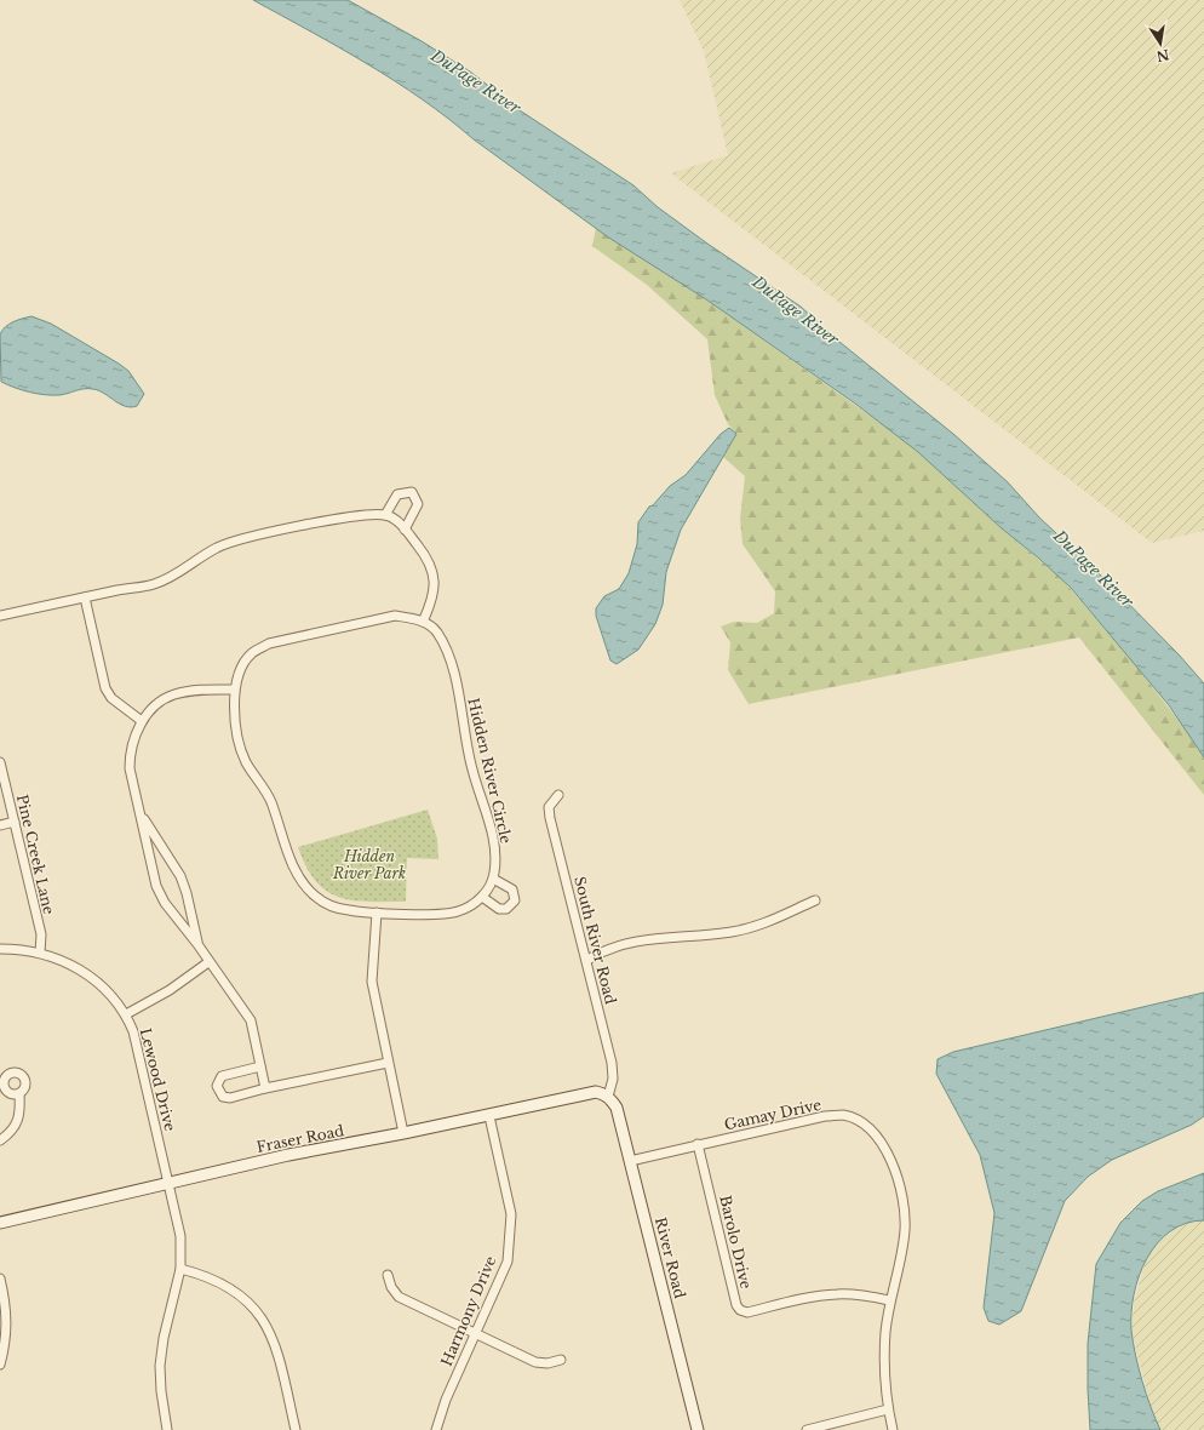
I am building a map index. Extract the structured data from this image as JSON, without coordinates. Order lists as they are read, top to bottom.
{
  "streets": {
    "street": [
      "Hidden River Circle",
      "Pine Creek Lane",
      "South River Road",
      "Lewood Drive",
      "Gamay Drive",
      "Fraser Road",
      "Barolo Drive",
      "River Road",
      "Harmony Drive"
    ]
  },
  "crossings": [
    ["Pine Creek Lane", "Lewood Drive"],
    ["South River Road", "Fraser Road"],
    ["South River Road", "River Road"],
    ["Lewood Drive", "Fraser Road"],
    ["Gamay Drive", "Barolo Drive"],
    ["Gamay Drive", "River Road"],
    ["Fraser Road", "River Road"],
    ["Fraser Road", "Harmony Drive"]
  ],
  "water": ["DuPage River"],
  "parks": ["Hidden River Park"],
  "north": "bottom"
}
